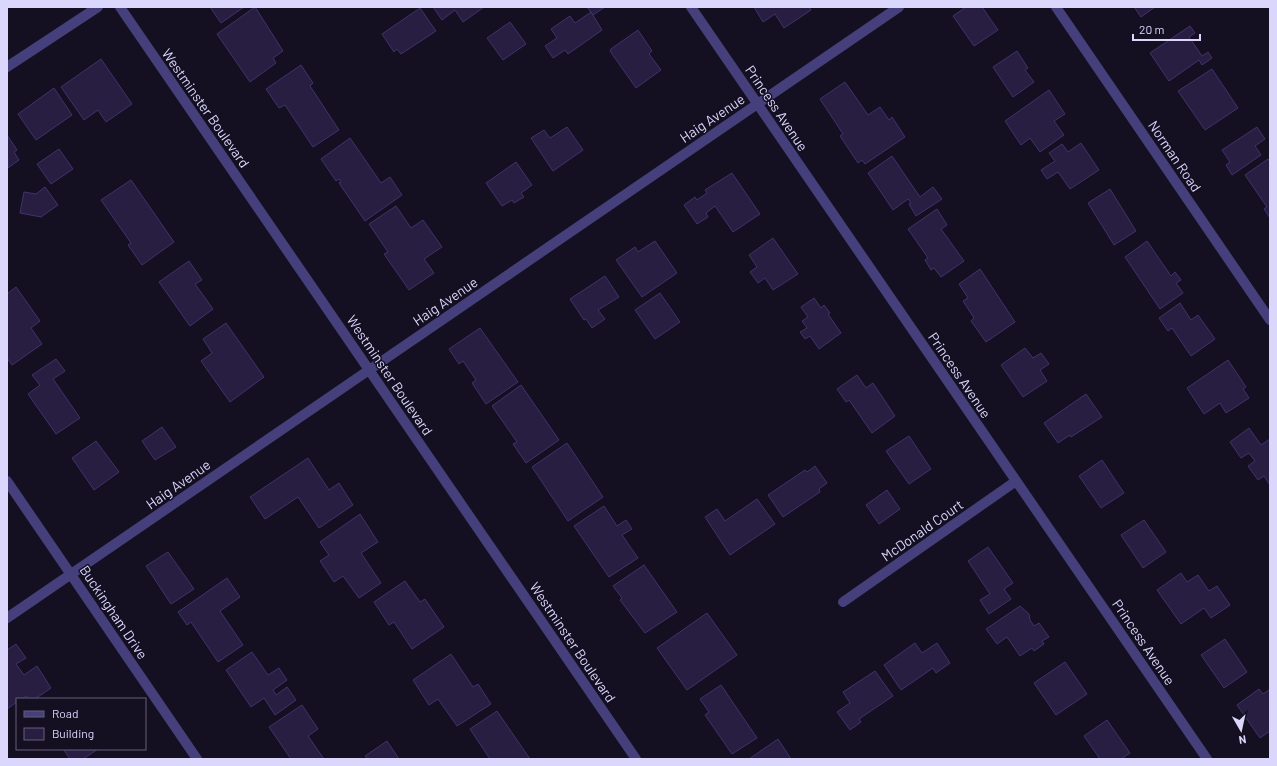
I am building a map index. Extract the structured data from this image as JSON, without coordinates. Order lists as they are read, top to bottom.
{
  "streets": {
    "street": [
      "Westminster Boulevard",
      "Princess Avenue",
      "Haig Avenue",
      "Norman Road",
      "McDonald Court",
      "Buckingham Drive"
    ]
  },
  "crossings": [
    ["Westminster Boulevard", "Haig Avenue"],
    ["Princess Avenue", "Haig Avenue"],
    ["Princess Avenue", "McDonald Court"],
    ["Haig Avenue", "Buckingham Drive"]
  ],
  "legend": ["Road", "Building"],
  "scale_bar": "20 m",
  "north": "bottom"
}
